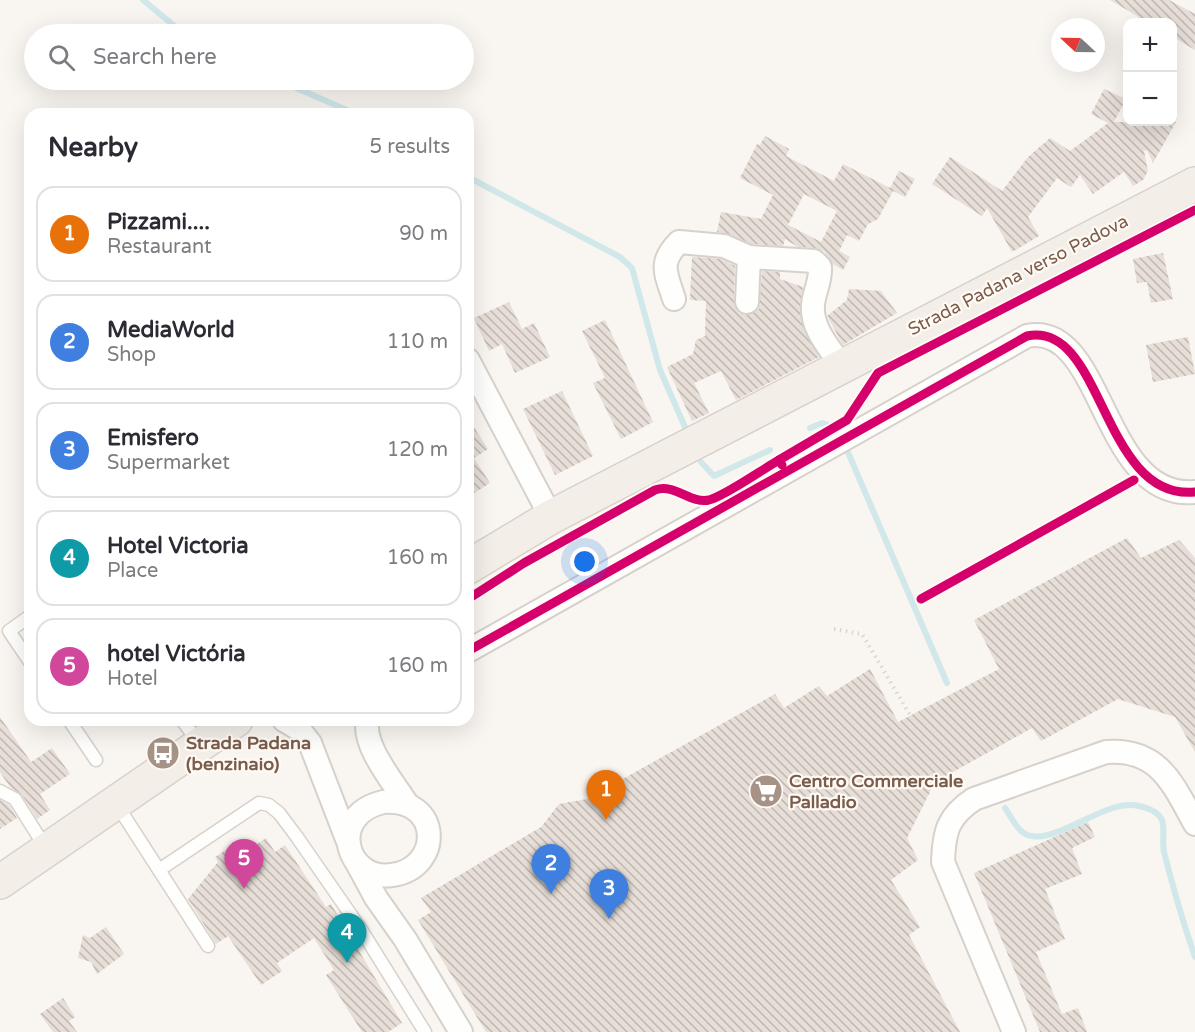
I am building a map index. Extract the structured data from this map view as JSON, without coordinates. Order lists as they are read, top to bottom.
{
  "streets": {
    "main road": ["Strada Padana verso Padova"]
  },
  "places": {
    "bus stop": ["Strada Padana (benzinaio)"],
    "supermarket": ["Centro Commerciale Palladio"]
  },
  "north": "left",
  "page": {
    "map_buttons": ["+", "−"],
    "search": "Search here",
    "heading": ["Nearby", "5 results"],
    "list": [
      {
        "mark": "1",
        "name": "Pizzami....",
        "note": "Restaurant",
        "value": "90 m"
      },
      {
        "mark": "2",
        "name": "MediaWorld",
        "note": "Shop",
        "value": "110 m"
      },
      {
        "mark": "3",
        "name": "Emisfero",
        "note": "Supermarket",
        "value": "120 m"
      },
      {
        "mark": "4",
        "name": "Hotel Victoria",
        "note": "Place",
        "value": "160 m"
      },
      {
        "mark": "5",
        "name": "hotel Victória",
        "note": "Hotel",
        "value": "160 m"
      }
    ],
    "pins": [
      "1",
      "5",
      "2",
      "3",
      "4"
    ]
  }
}
